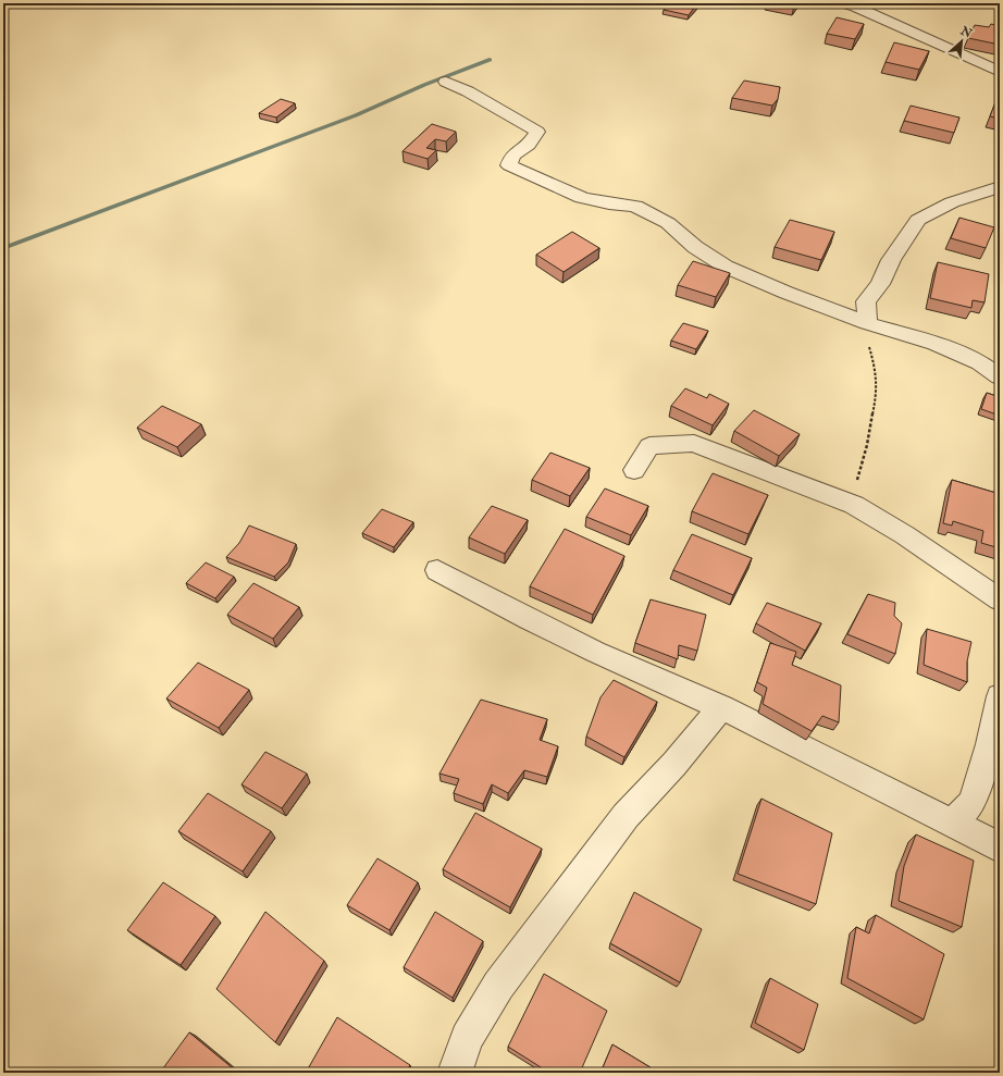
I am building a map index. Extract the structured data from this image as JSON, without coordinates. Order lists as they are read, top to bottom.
{
  "north": "top right"
}
